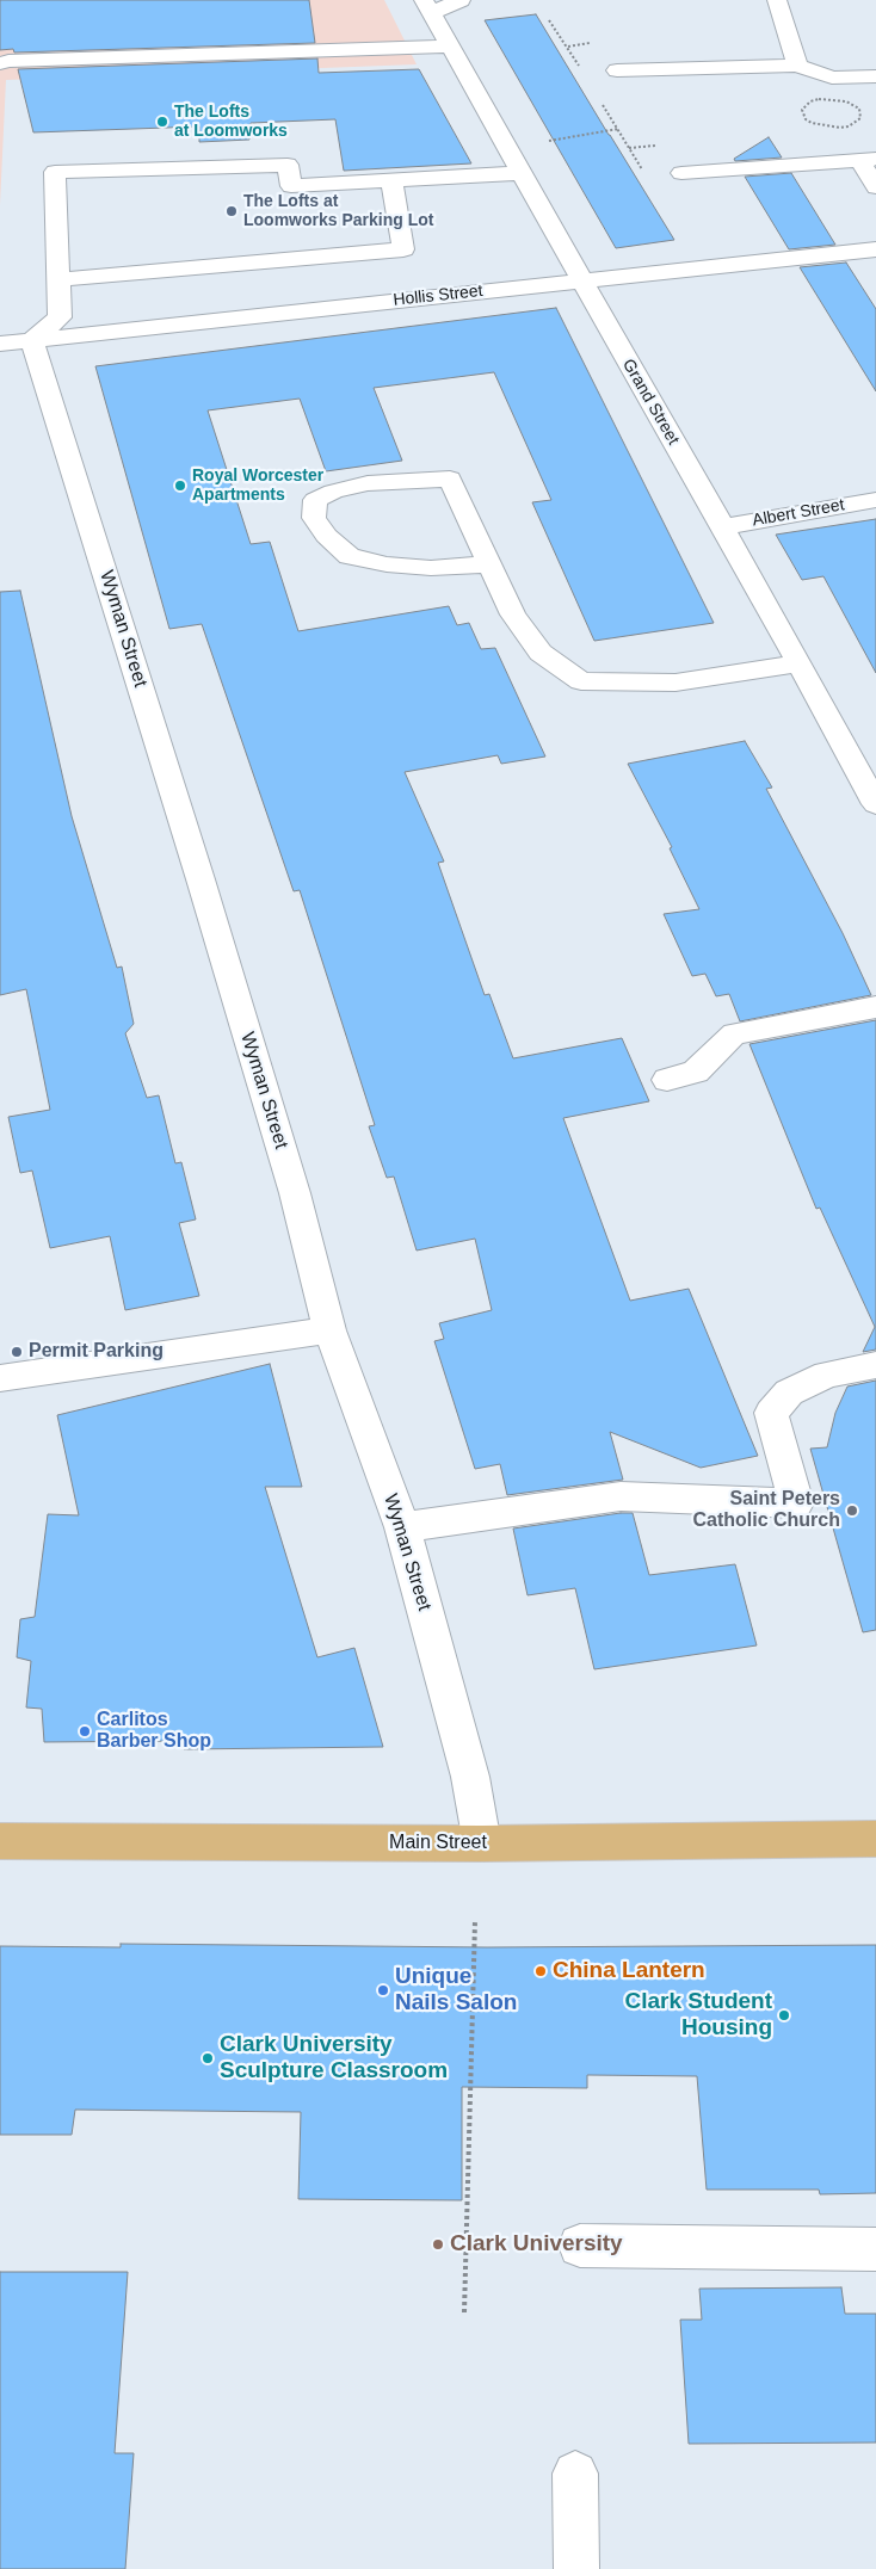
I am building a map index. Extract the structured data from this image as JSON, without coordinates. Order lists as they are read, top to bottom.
{
  "streets": {
    "main road": ["Main Street"],
    "street": [
      "Hollis Street",
      "Grand Street",
      "Albert Street",
      "Wyman Street"
    ]
  },
  "crossings": [
    ["Hollis Street", "Grand Street"],
    ["Hollis Street", "Wyman Street"],
    ["Grand Street", "Albert Street"],
    ["Wyman Street", "Main Street"]
  ],
  "places": [
    "The Lofts at Loomworks",
    "The Lofts at Loomworks Parking Lot",
    "Royal Worcester Apartments",
    "Permit Parking",
    "Saint Peters Catholic Church",
    "Carlitos Barber Shop",
    "China Lantern",
    "Unique Nails Salon",
    "Clark Student Housing",
    "Clark University Sculpture Classroom",
    "Clark University"
  ]
}
